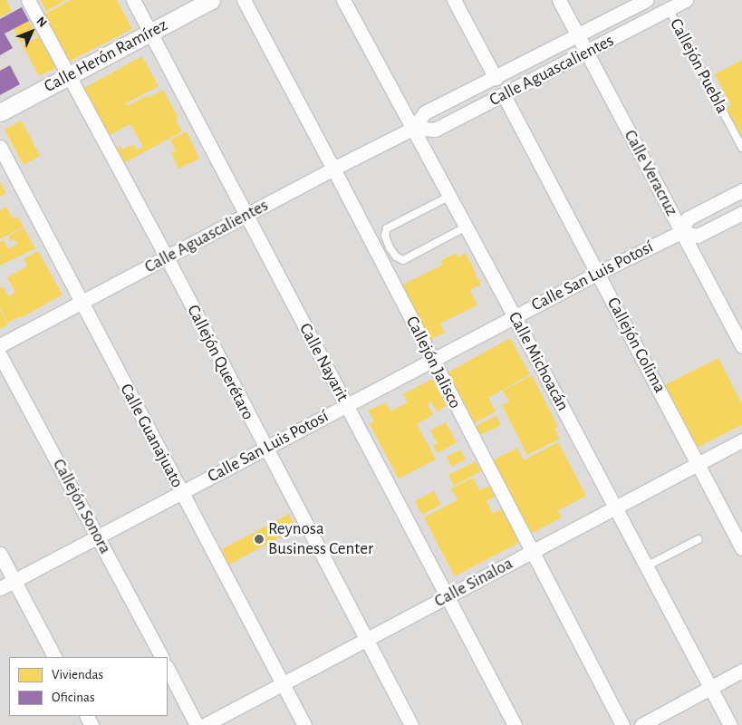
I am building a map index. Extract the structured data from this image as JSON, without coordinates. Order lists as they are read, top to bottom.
{
  "streets": {
    "street": [
      "Calle Herón Ramírez",
      "Calle Aguascalientes",
      "Calle Veracruz",
      "Calle San Luis Potosí",
      "Callejón Colima",
      "Calle Michoacán",
      "Callejón Querétaro",
      "Calle Nayarit",
      "Callejón Jalisco",
      "Calle Guanajuato",
      "Callejón Sonora",
      "Calle Sinaloa"
    ],
    "lane": ["Callejón Puebla"]
  },
  "crossings": [
    ["Calle Herón Ramírez", "Callejón Querétaro"],
    ["Calle Herón Ramírez", "Calle Nayarit"],
    ["Callejón Puebla", "Calle Aguascalientes"],
    ["Calle Aguascalientes", "Calle Veracruz"],
    ["Calle Aguascalientes", "Callejón Colima"],
    ["Calle Aguascalientes", "Calle Michoacán"],
    ["Calle Aguascalientes", "Callejón Querétaro"],
    ["Calle Aguascalientes", "Calle Nayarit"],
    ["Calle Aguascalientes", "Callejón Jalisco"],
    ["Calle Aguascalientes", "Calle Guanajuato"],
    ["Calle Veracruz", "Calle San Luis Potosí"],
    ["Calle San Luis Potosí", "Callejón Colima"],
    ["Calle San Luis Potosí", "Calle Michoacán"],
    ["Calle San Luis Potosí", "Callejón Querétaro"],
    ["Calle San Luis Potosí", "Calle Nayarit"],
    ["Calle San Luis Potosí", "Callejón Jalisco"],
    ["Calle San Luis Potosí", "Calle Guanajuato"],
    ["Calle San Luis Potosí", "Callejón Sonora"],
    ["Callejón Colima", "Calle Sinaloa"],
    ["Calle Michoacán", "Calle Sinaloa"],
    ["Callejón Querétaro", "Calle Sinaloa"],
    ["Calle Nayarit", "Calle Sinaloa"],
    ["Callejón Jalisco", "Calle Sinaloa"],
    ["Calle Guanajuato", "Calle Sinaloa"]
  ],
  "places": ["Reynosa Business Center"],
  "legend": ["Viviendas", "Oficinas"],
  "north": "top right"
}
